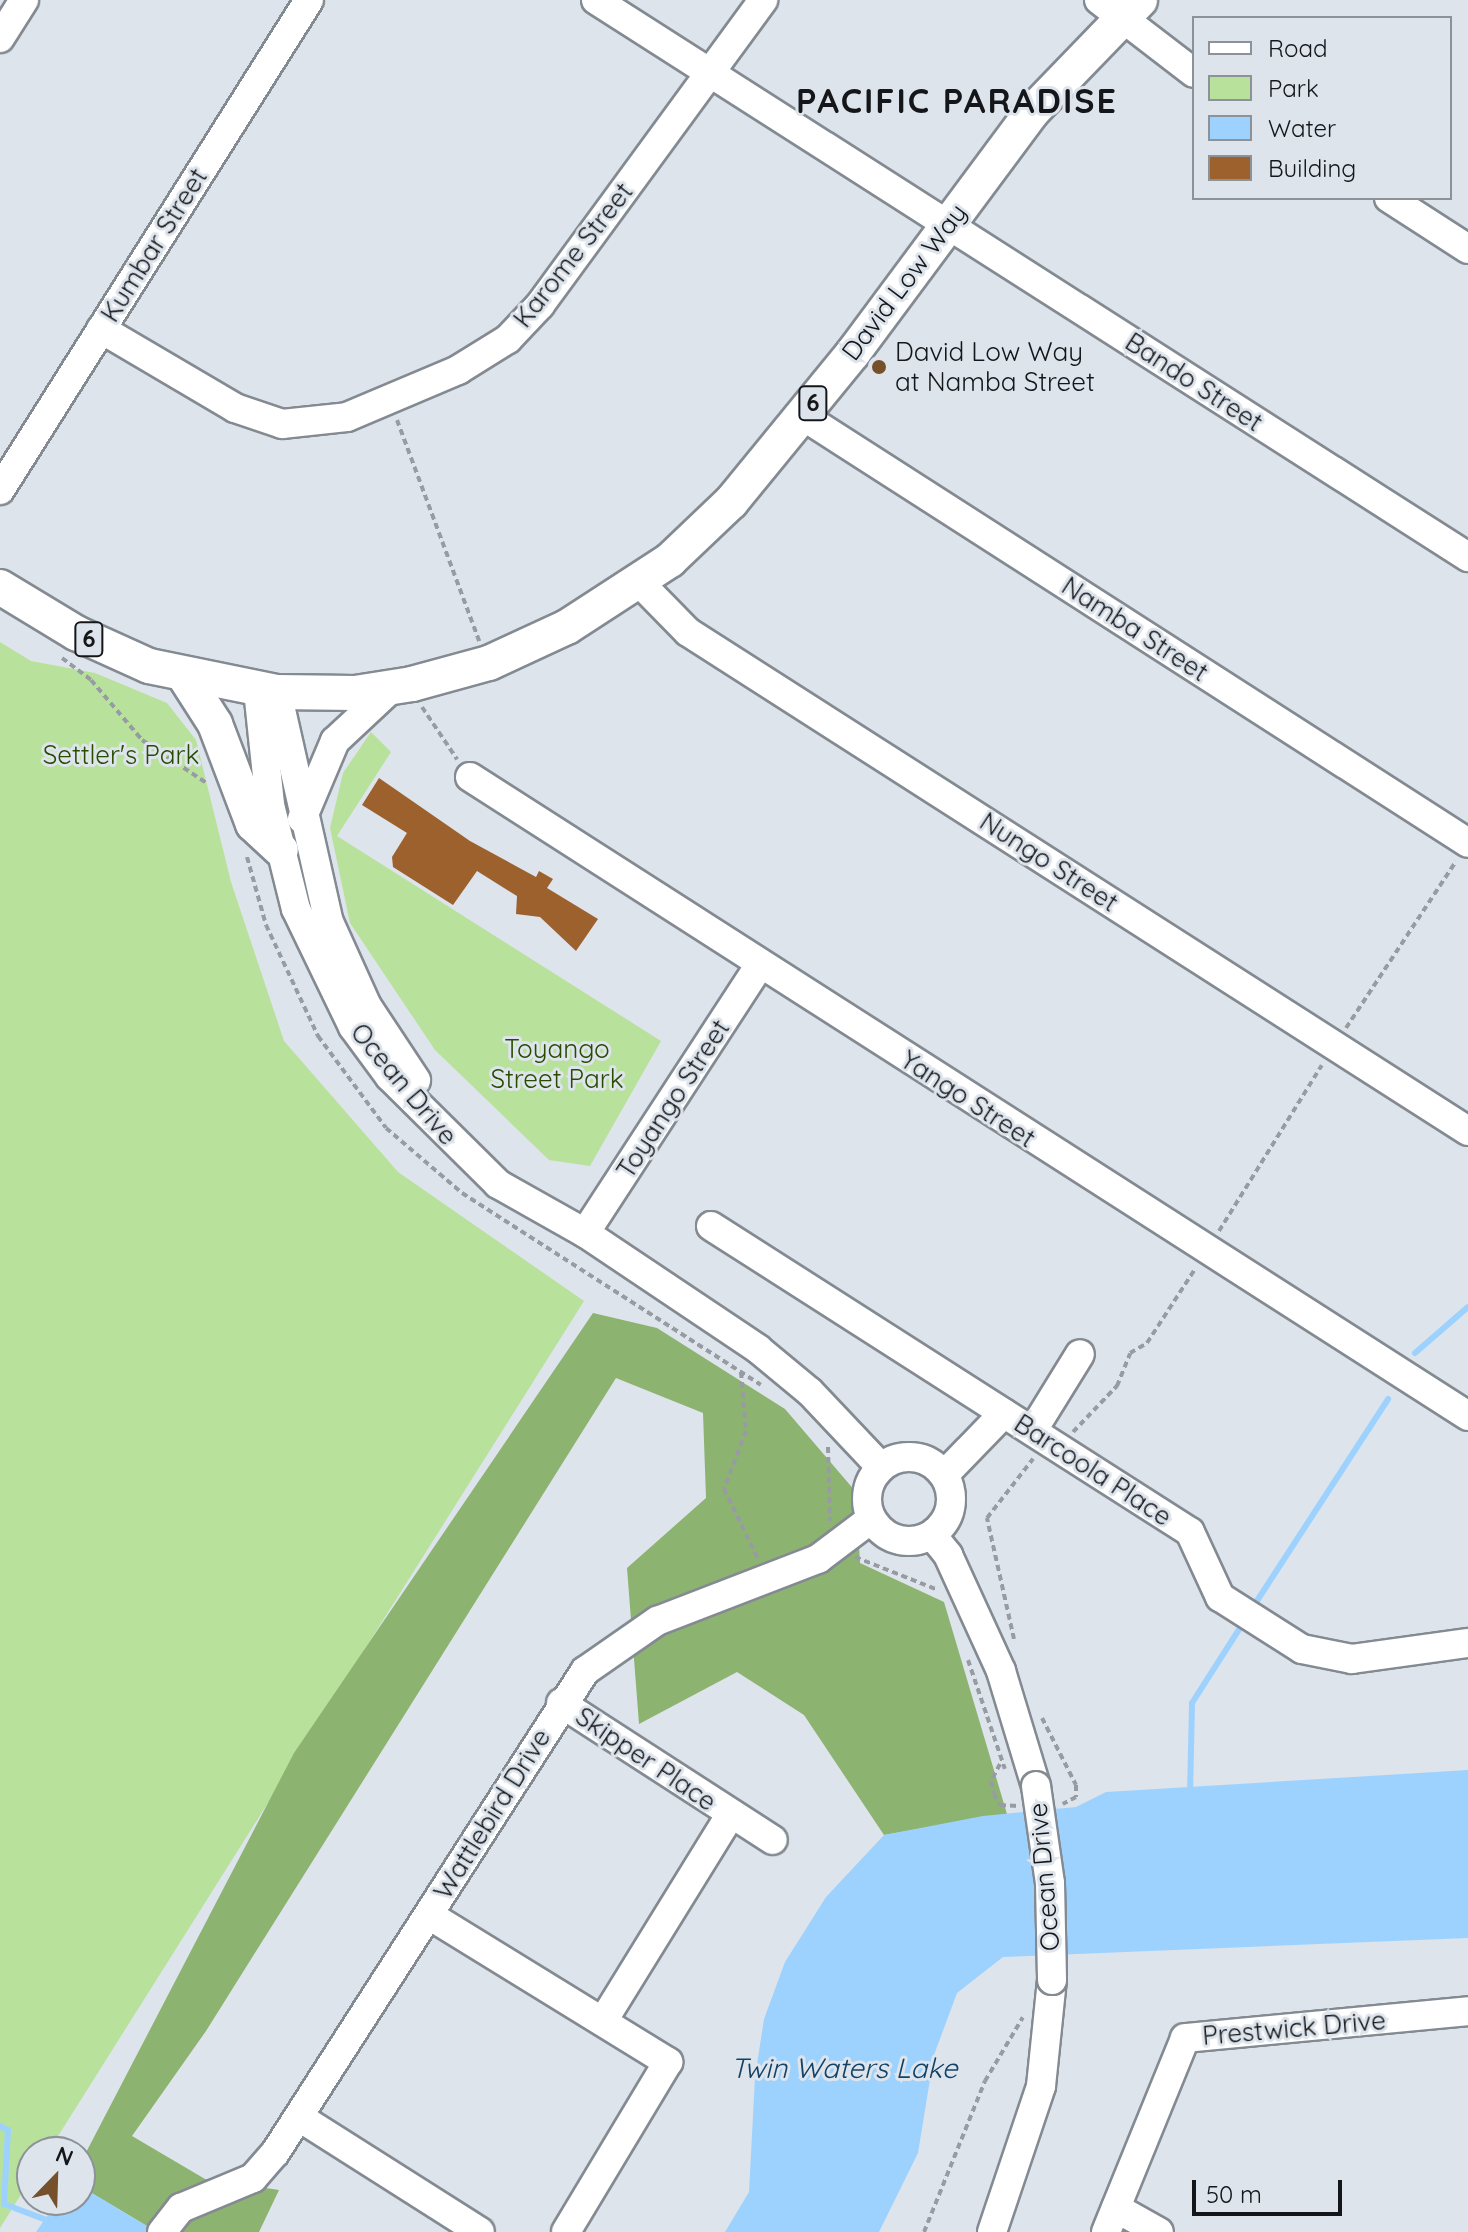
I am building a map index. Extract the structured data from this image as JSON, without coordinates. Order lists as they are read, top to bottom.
{
  "streets": {
    "main road": ["David Low Way", "6"],
    "street": [
      "Kumbar Street",
      "Karome Street",
      "Bando Street",
      "Namba Street",
      "Nungo Street",
      "Ocean Drive",
      "Toyango Street",
      "Yango Street",
      "Barcoola Place",
      "Skipper Place",
      "Wattlebird Drive",
      "Prestwick Drive"
    ]
  },
  "crossings": [
    ["Kumbar Street", "Karome Street"],
    ["Karome Street", "Bando Street"],
    ["David Low Way", "Bando Street"],
    ["David Low Way", "Namba Street"],
    ["David Low Way", "Nungo Street"],
    ["David Low Way", "Ocean Drive"],
    ["Ocean Drive", "Toyango Street"],
    ["Ocean Drive", "Wattlebird Drive"],
    ["Toyango Street", "Yango Street"],
    ["Skipper Place", "Wattlebird Drive"]
  ],
  "districts": ["PACIFIC PARADISE"],
  "water": ["Twin Waters Lake"],
  "parks": ["Settler's Park", "Toyango Street Park"],
  "places": ["David Low Way at Namba Street"],
  "legend": [
    "Road",
    "Park",
    "Water",
    "Building"
  ],
  "scale_bar": "50 m",
  "north": "top right"
}
